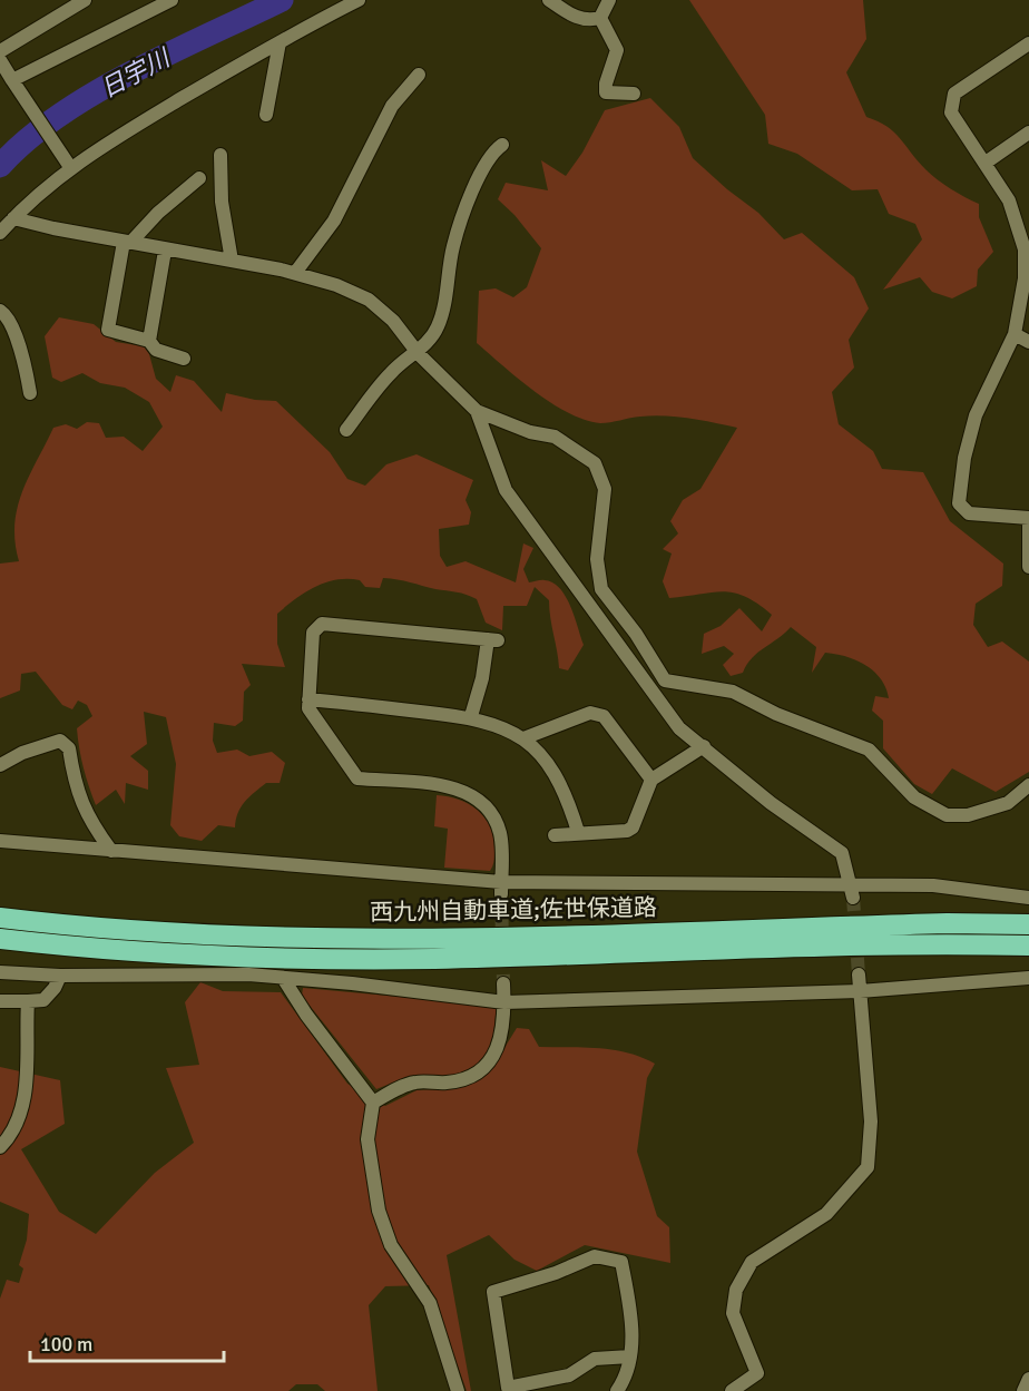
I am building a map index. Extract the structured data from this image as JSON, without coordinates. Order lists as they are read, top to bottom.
{
  "streets": {
    "highway": ["西九州自動車道;佐世保道路"]
  },
  "water": ["日宇川"],
  "scale_bar": "100 m"
}
